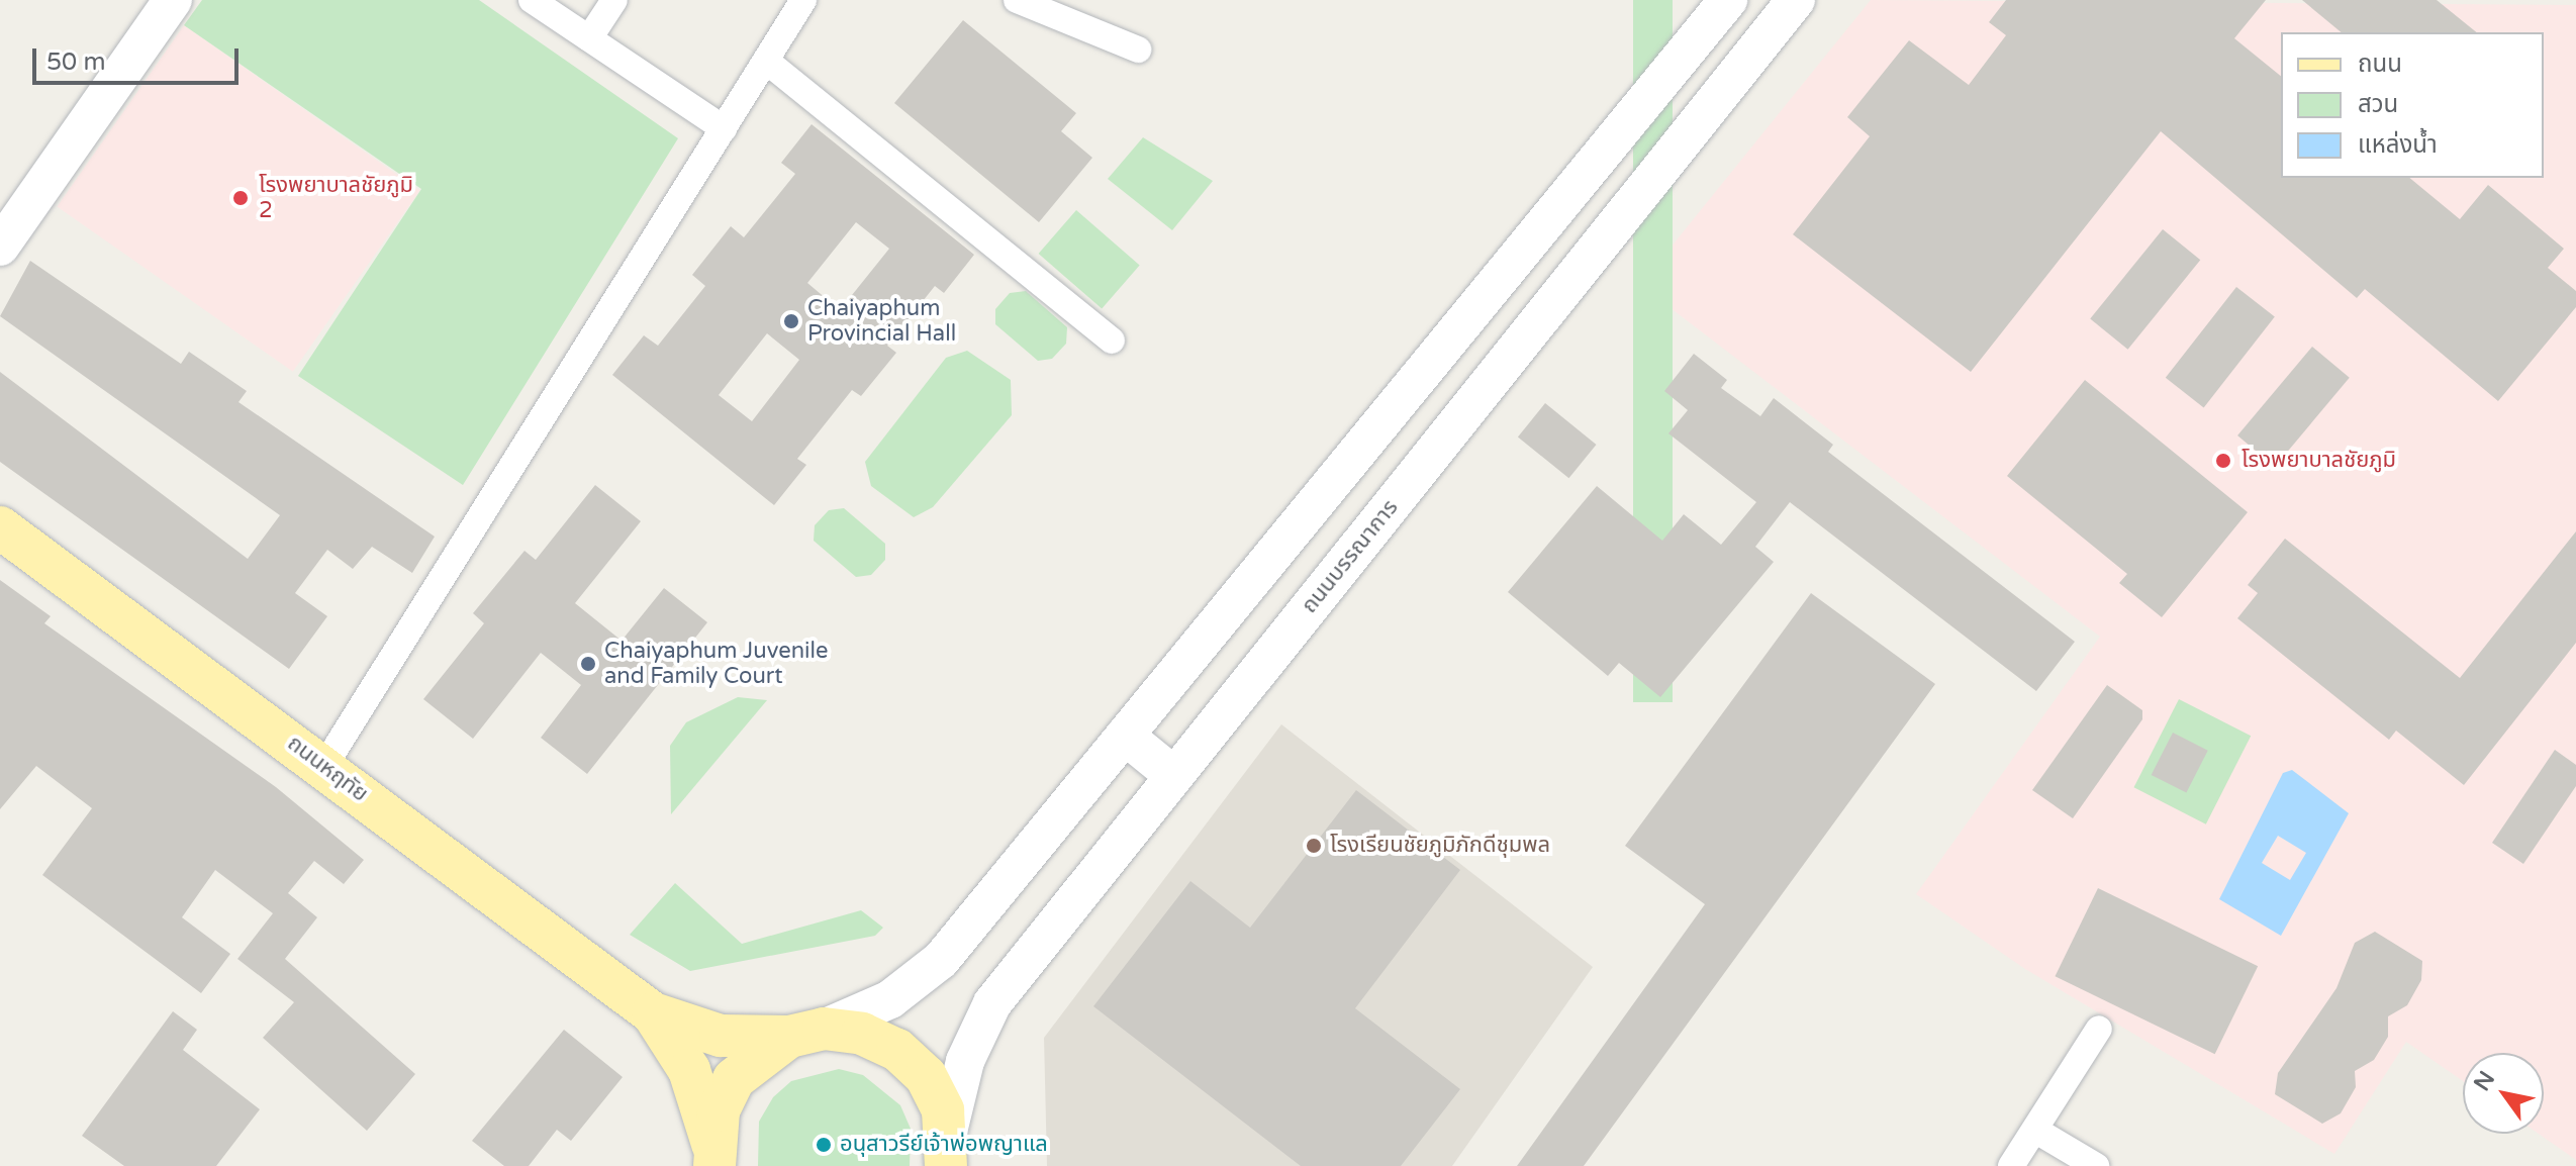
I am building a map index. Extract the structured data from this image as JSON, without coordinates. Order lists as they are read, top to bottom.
{
  "streets": {
    "main road": ["ถนนหฤทัย"],
    "street": ["ถนนบรรณาการ"]
  },
  "crossings": [
    ["ถนนบรรณาการ", "ถนนหฤทัย"]
  ],
  "places": [
    "โรงพยาบาลชัยภูมิ 2",
    "Chaiyaphum Provincial Hall",
    "โรงพยาบาลชัยภูมิ",
    "Chaiyaphum Juvenile and Family Court",
    "โรงเรียนชัยภูมิภักดีชุมพล",
    "อนุสาวรีย์เจ้าพ่อพญาแล"
  ],
  "legend": ["ถนน", "สวน", "แหล่งน้ำ"],
  "scale_bar": "50 m",
  "north": "top left"
}
